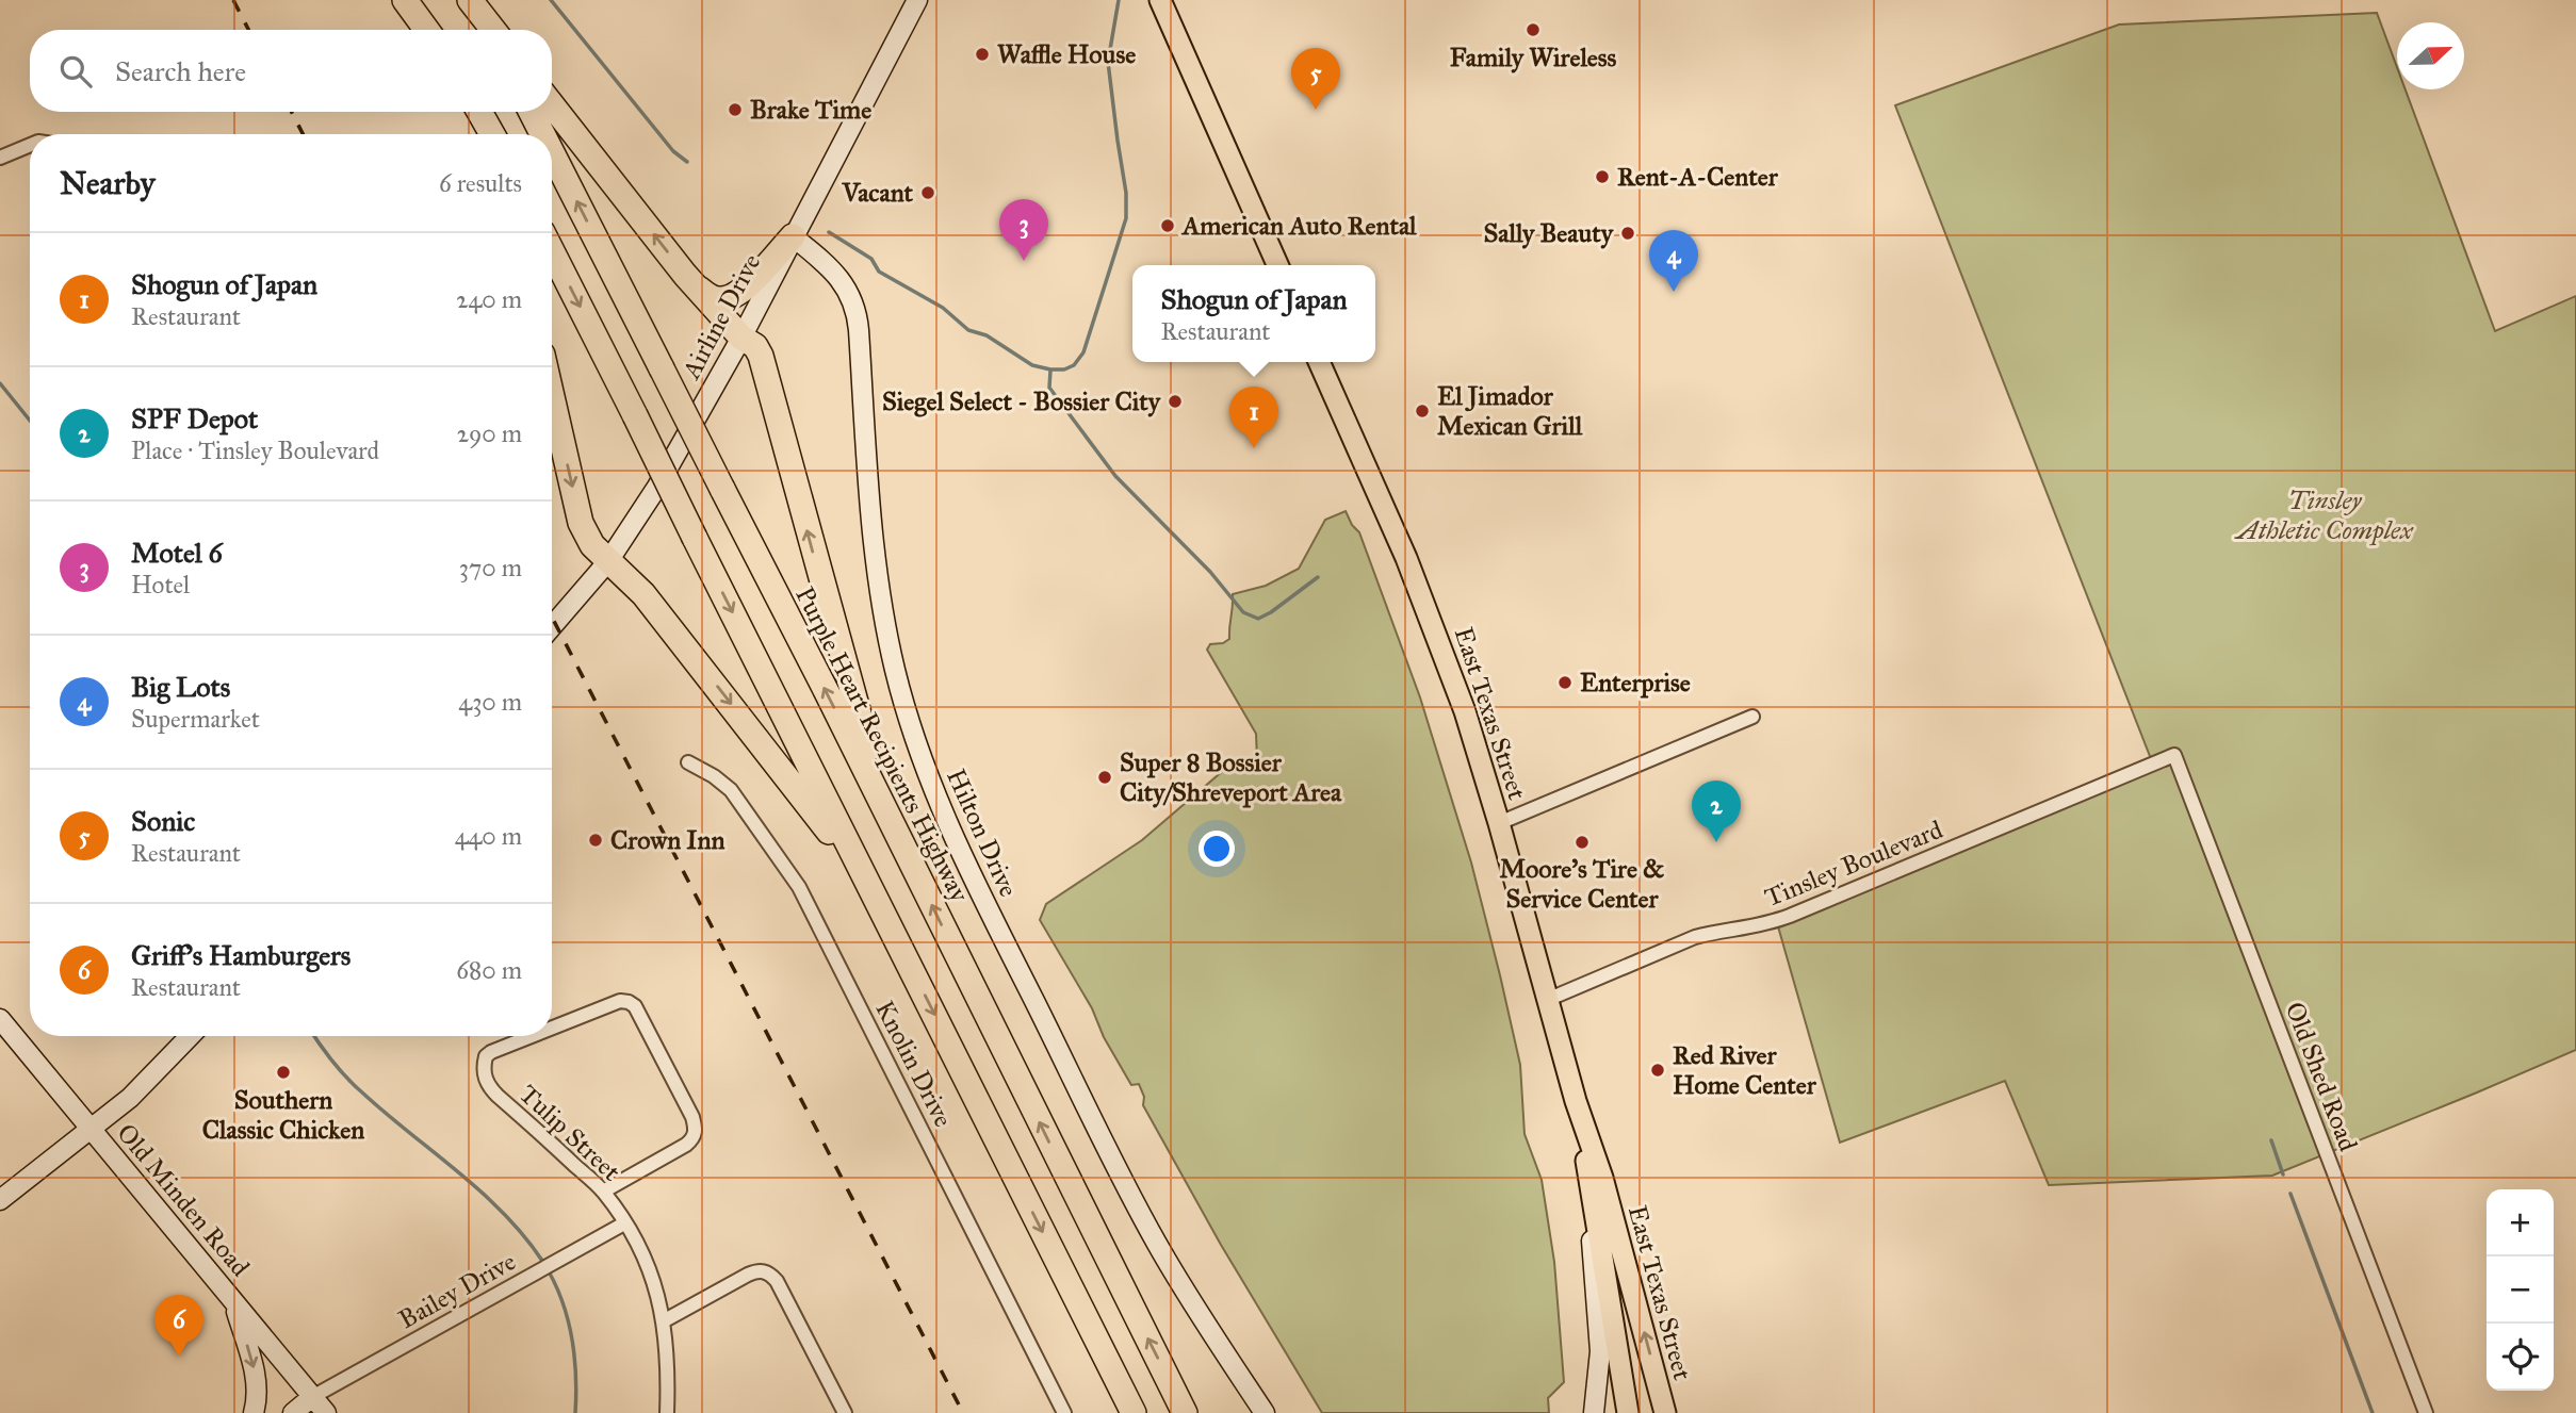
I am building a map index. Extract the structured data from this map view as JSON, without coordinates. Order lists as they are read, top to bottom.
{
  "streets": {
    "highway": ["Purple Heart Recipients Highway"],
    "main road": [
      "Airline Drive",
      "East Texas Street",
      "Hilton Drive",
      "Old Minden Road"
    ],
    "street": [
      "Tinsley Boulevard",
      "Knolin Drive",
      "Old Shed Road",
      "Tulip Street",
      "Bailey Drive"
    ]
  },
  "crossings": [
    ["Airline Drive", "Hilton Drive"],
    ["East Texas Street", "Tinsley Boulevard"],
    ["Tinsley Boulevard", "Old Shed Road"],
    ["Tulip Street", "Bailey Drive"],
    ["Old Minden Road", "Bailey Drive"]
  ],
  "parks": ["Tinsley Athletic Complex"],
  "places": [
    "Family Wireless",
    "Waffle House",
    "Brake Time",
    "Rent-A-Center",
    "Vacant",
    "American Auto Rental",
    "Sally Beauty",
    "Siegel Select - Bossier City",
    "El Jimador Mexican Grill",
    "Enterprise",
    "Super 8 Bossier City/Shreveport Area",
    "Crown Inn",
    "Moore's Tire & Service Center",
    "Red River Home Center",
    "Southern Classic Chicken"
  ],
  "north": "right",
  "page": {
    "search": "Search here",
    "pins": [
      "5",
      "3",
      "4",
      "1",
      "2",
      "6"
    ],
    "heading": ["Nearby", "6 results"],
    "list": [
      {
        "mark": "1",
        "name": "Shogun of Japan",
        "note": "Restaurant",
        "value": "240 m"
      },
      {
        "mark": "2",
        "name": "SPF Depot",
        "note": "Place · Tinsley Boulevard",
        "value": "290 m"
      },
      {
        "mark": "3",
        "name": "Motel 6",
        "note": "Hotel",
        "value": "370 m"
      },
      {
        "mark": "4",
        "name": "Big Lots",
        "note": "Supermarket",
        "value": "430 m"
      },
      {
        "mark": "5",
        "name": "Sonic",
        "note": "Restaurant",
        "value": "440 m"
      },
      {
        "mark": "6",
        "name": "Griff's Hamburgers",
        "note": "Restaurant",
        "value": "680 m"
      }
    ],
    "popup": ["Shogun of Japan", "Restaurant"],
    "map_buttons": ["+", "−"]
  }
}
